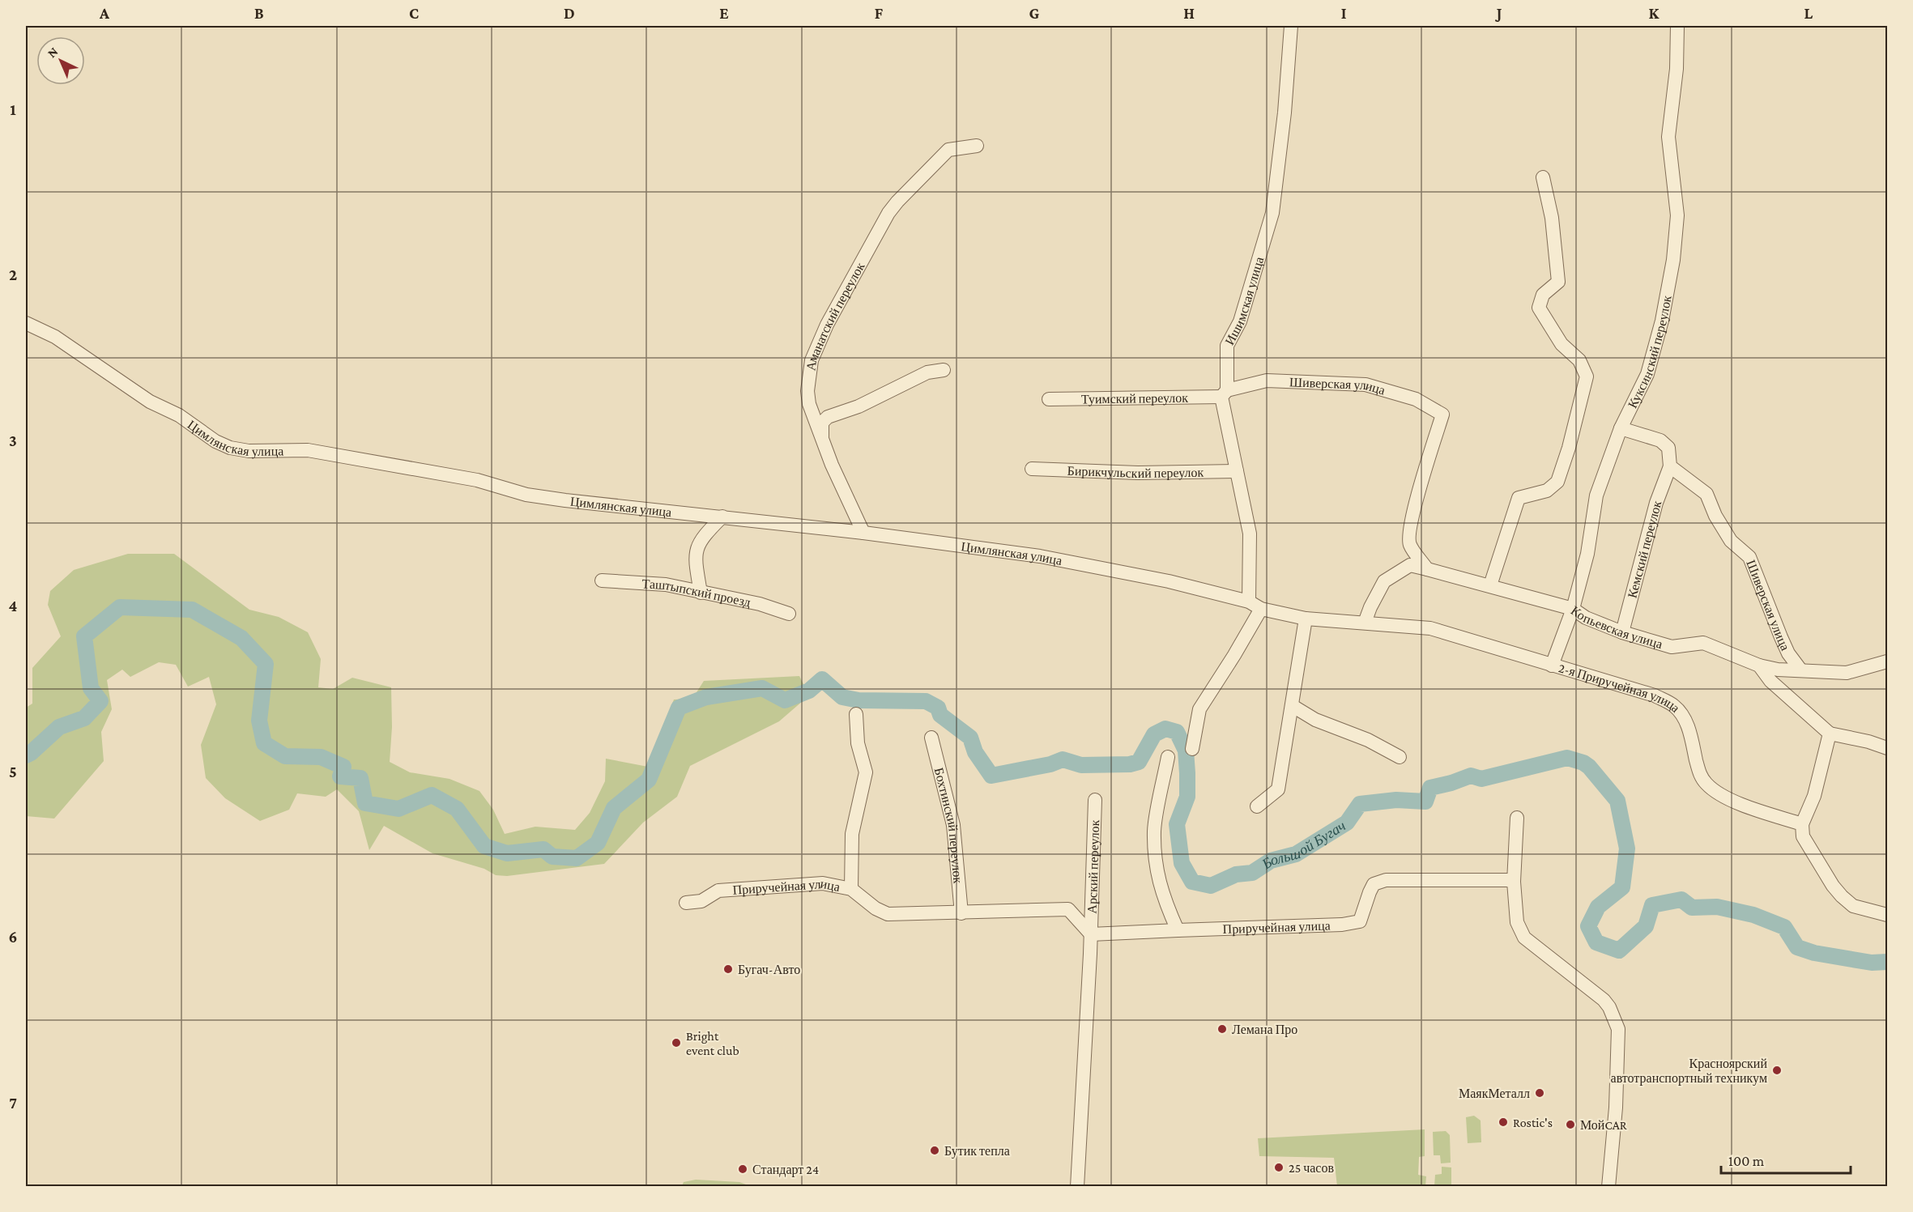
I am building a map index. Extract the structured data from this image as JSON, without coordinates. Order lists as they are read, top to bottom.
{
  "streets": {
    "street": [
      "Ишимская улица",
      "Аманатский переулок",
      "Куксинский переулок",
      "Шиверская улица",
      "Туимский переулок",
      "Цимлянская улица",
      "Бирикчульский переулок",
      "Кемский переулок",
      "Таштыпский проезд",
      "Копьевская улица",
      "2-я Приручейная улица",
      "Бохтинский переулок",
      "Арский переулок",
      "Приручейная улица"
    ]
  },
  "crossings": [
    ["Ишимская улица", "Шиверская улица"],
    ["Ишимская улица", "Туимский переулок"],
    ["Ишимская улица", "Цимлянская улица"],
    ["Ишимская улица", "Бирикчульский переулок"],
    ["Ишимская улица", "2-я Приручейная улица"],
    ["Аманатский переулок", "Цимлянская улица"],
    ["Куксинский переулок", "Копьевская улица"],
    ["Куксинский переулок", "2-я Приручейная улица"],
    ["Шиверская улица", "Туимский переулок"],
    ["Шиверская улица", "Кемский переулок"],
    ["Шиверская улица", "Копьевская улица"],
    ["Цимлянская улица", "2-я Приручейная улица"],
    ["Кемский переулок", "Копьевская улица"],
    ["Копьевская улица", "2-я Приручейная улица"],
    ["Бохтинский переулок", "Приручейная улица"],
    ["Арский переулок", "Приручейная улица"]
  ],
  "water": ["Большой Бугач"],
  "places": [
    "Бугач-Авто",
    "Лемана Про",
    "Bright event club",
    "Красноярский автотранспортный техникум",
    "МаякМеталл",
    "Rostic's",
    "МойCAR",
    "Бутик тепла",
    "25 часов",
    "Стандарт 24"
  ],
  "scale_bar": "100 m",
  "north": "top left",
  "grid": {
    "columns": [
      "A",
      "B",
      "C",
      "D",
      "E",
      "F",
      "G",
      "H",
      "I",
      "J",
      "K",
      "L"
    ],
    "rows": [
      "1",
      "2",
      "3",
      "4",
      "5",
      "6",
      "7"
    ]
  }
}
